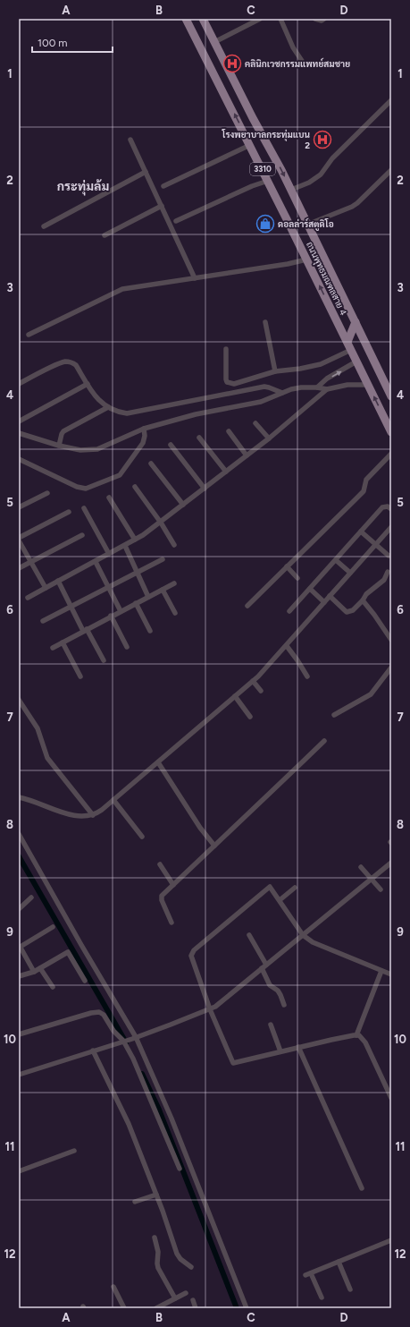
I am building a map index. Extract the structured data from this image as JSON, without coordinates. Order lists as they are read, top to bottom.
{
  "streets": {
    "main road": ["3310", "ถนนพุทธมณฑลสาย 4"]
  },
  "districts": ["กระทุ่มล้ม"],
  "places": {
    "hospital": ["คลินิกเวชกรรมแพทย์สมชาย", "โรงพยาบาลกระทุ่มแบน 2"],
    "shop": ["ดอลล่าร์สตูดิโอ"]
  },
  "scale_bar": "100 m",
  "grid": {
    "columns": [
      "A",
      "B",
      "C",
      "D"
    ],
    "rows": [
      "1",
      "2",
      "3",
      "4",
      "5",
      "6",
      "7",
      "8",
      "9",
      "10",
      "11",
      "12"
    ]
  }
}
